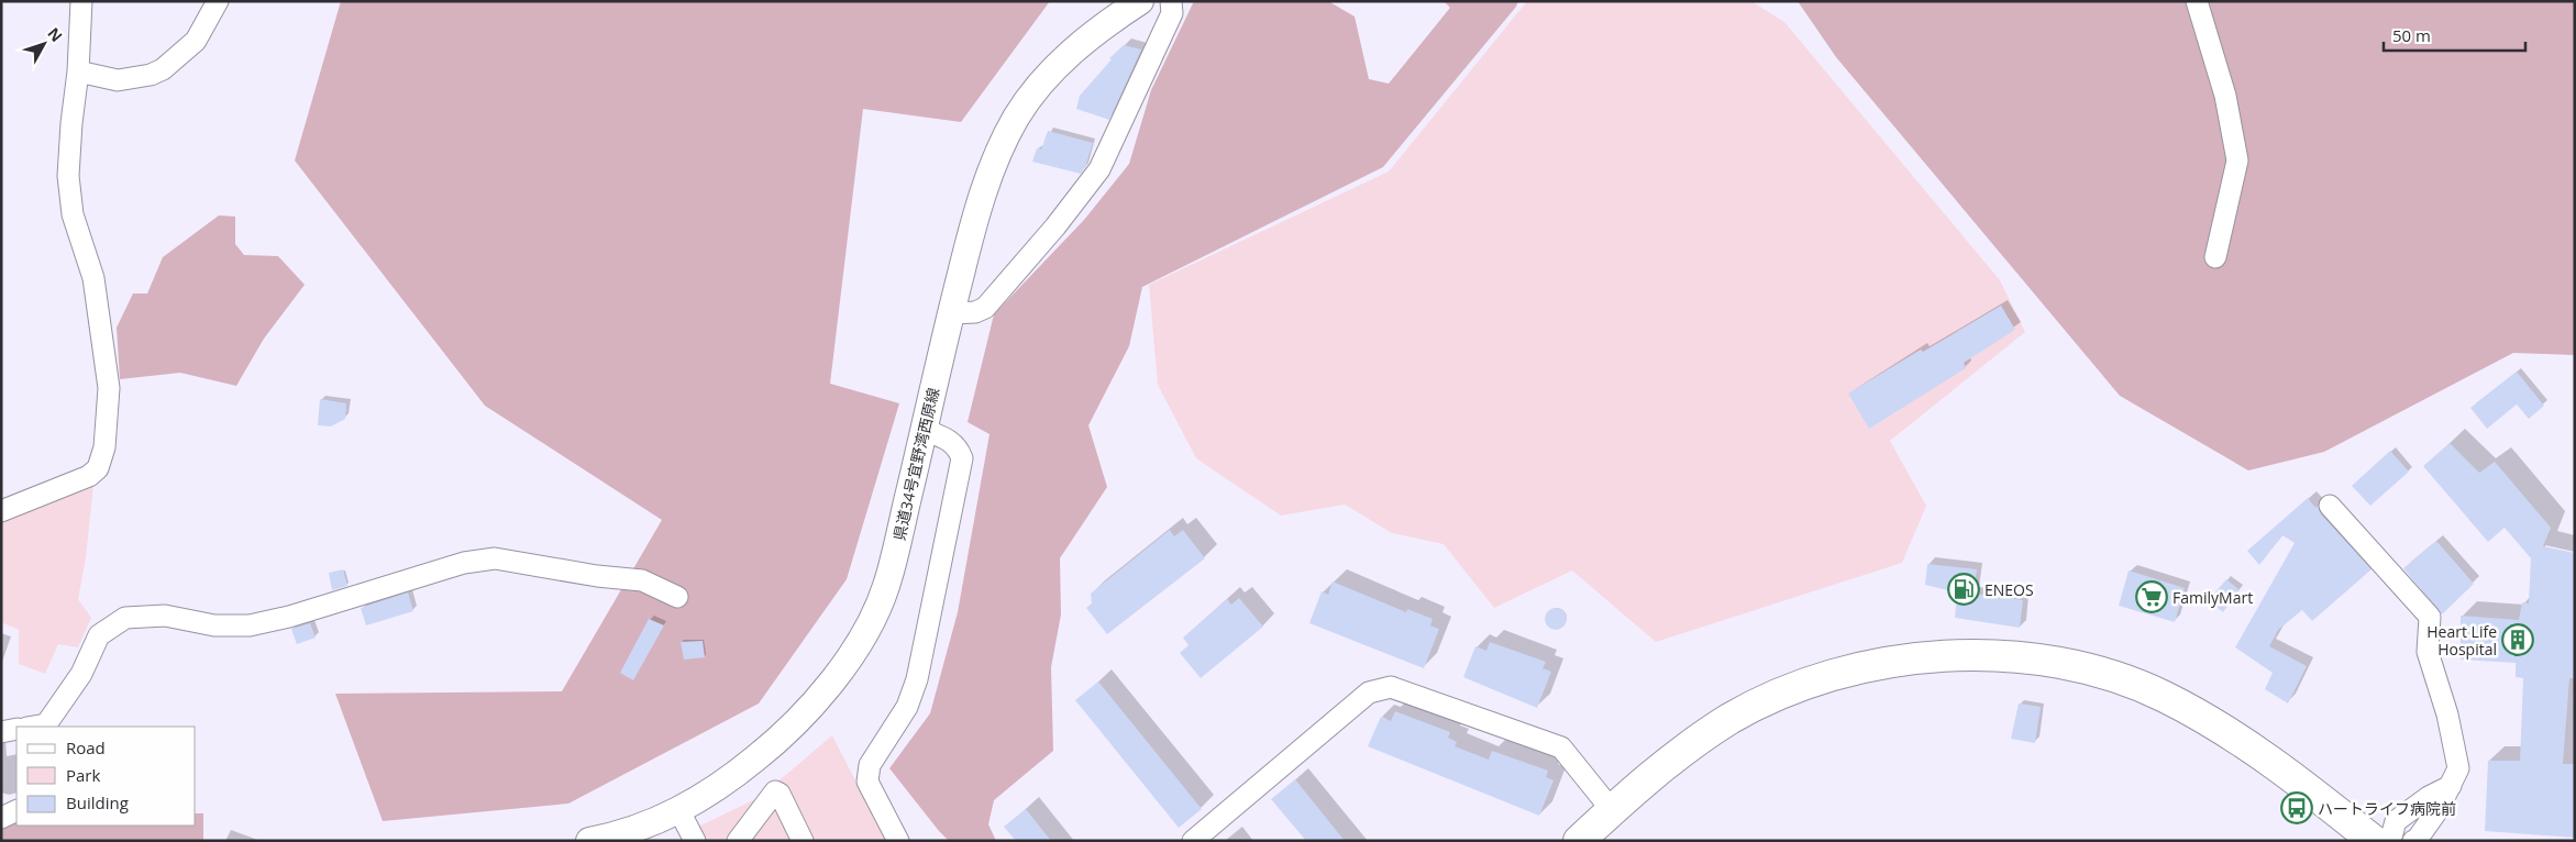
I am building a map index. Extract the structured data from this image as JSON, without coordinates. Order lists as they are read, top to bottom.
{
  "streets": {
    "main road": ["県道34号宜野湾西原線"]
  },
  "places": {
    "fuel station": ["ENEOS"],
    "supermarket": ["FamilyMart"],
    "building": ["Heart Life Hospital"],
    "bus stop": ["ハートライフ病院前"]
  },
  "legend": ["Road", "Park", "Building"],
  "scale_bar": "50 m",
  "north": "top right"
}
